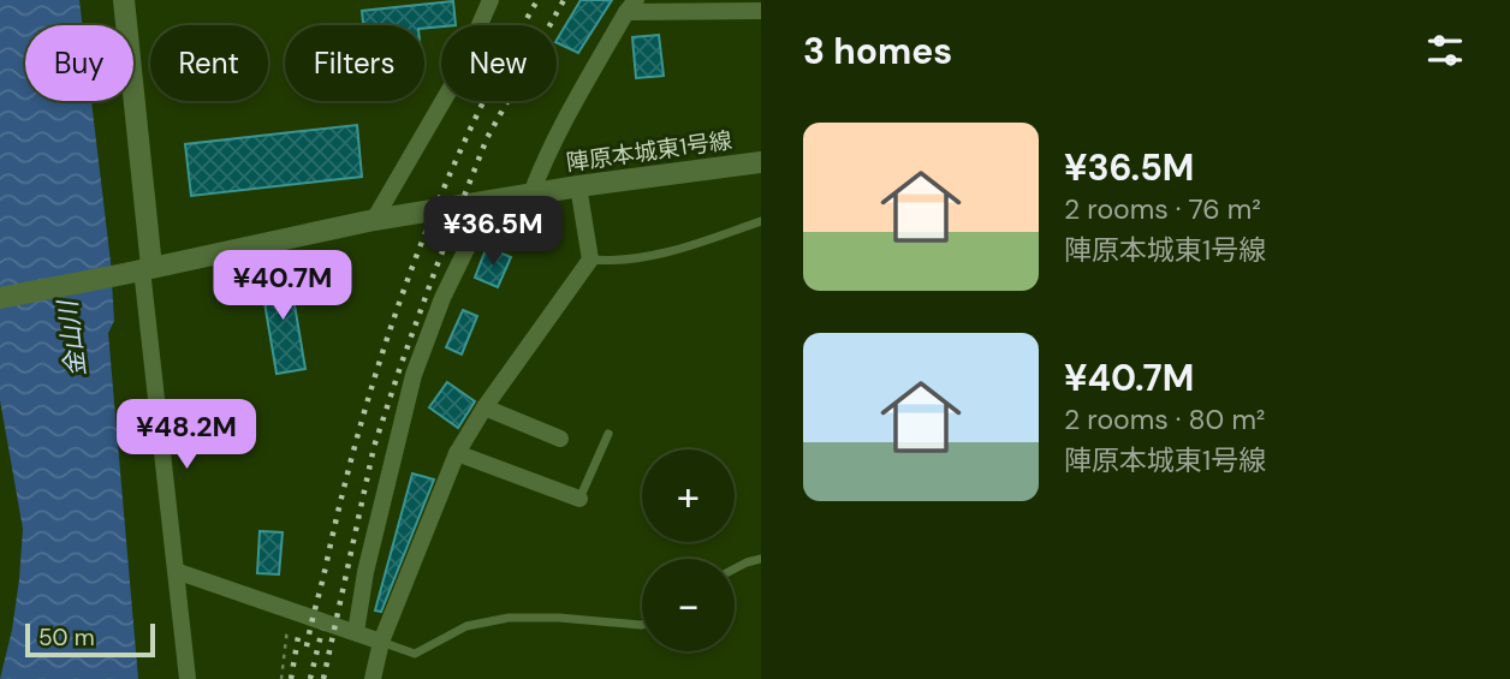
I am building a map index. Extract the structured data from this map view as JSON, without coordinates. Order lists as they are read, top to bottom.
{
  "streets": {
    "street": ["陣原本城東1号線"]
  },
  "water": ["金山川"],
  "scale_bar": "50 m",
  "page": {
    "heading": "3 homes",
    "chip": [
      "Buy",
      "Rent",
      "Filters",
      "New"
    ],
    "list": [
      {
        "name": "¥36.5M",
        "note": "2 rooms · 76 m² · 陣原本城東1号線"
      },
      {
        "name": "¥40.7M",
        "note": "2 rooms · 80 m² · 陣原本城東1号線"
      }
    ],
    "price": ["¥36.5M", "¥40.7M", "¥48.2M"],
    "map_buttons": ["+", "−"],
    "scale": "50 m"
  }
}
